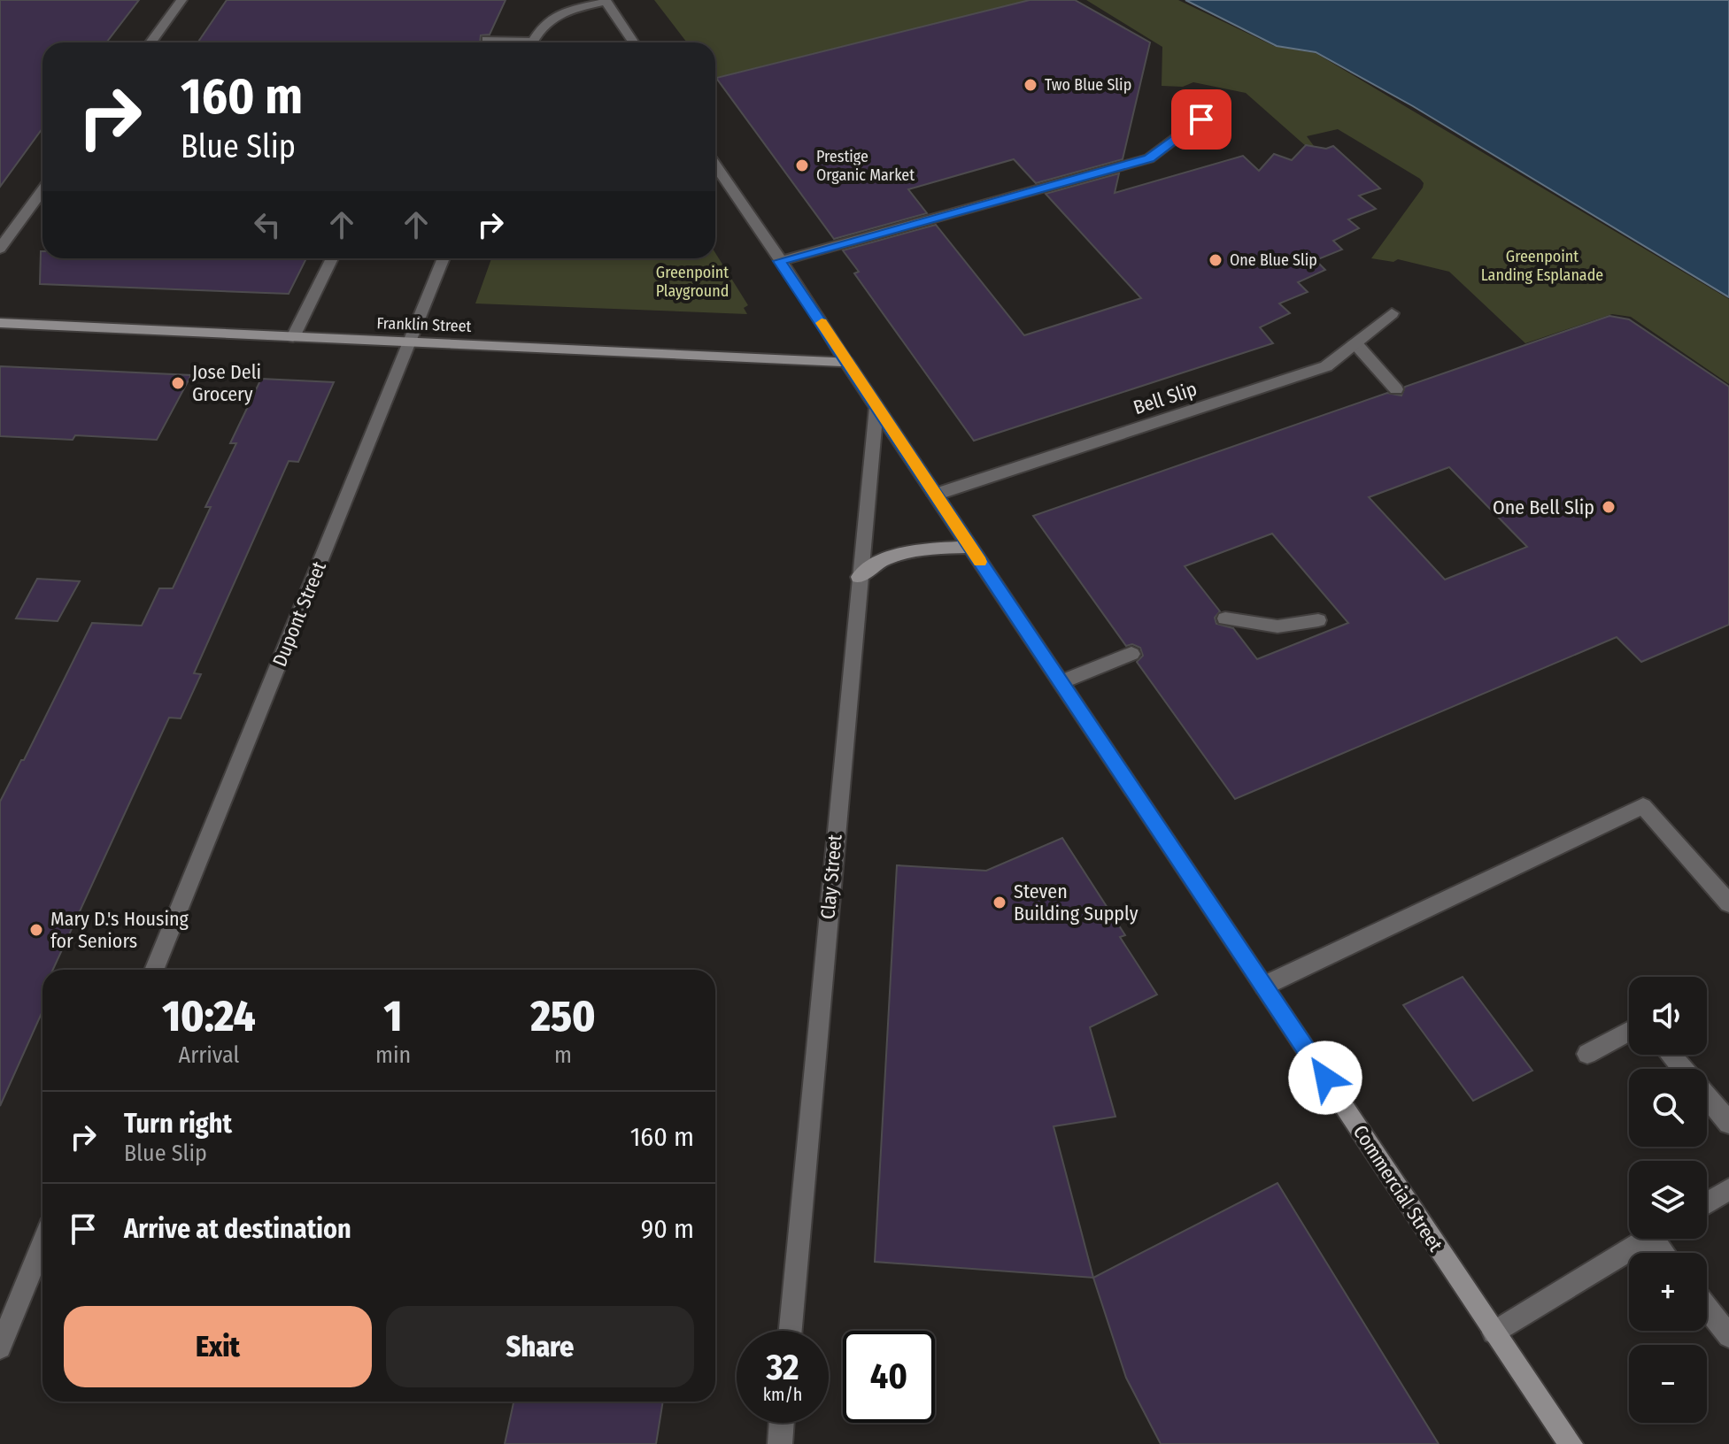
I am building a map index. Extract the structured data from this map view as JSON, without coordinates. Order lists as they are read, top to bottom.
{
  "streets": {
    "street": [
      "Franklin Street",
      "Bell Slip",
      "Dupont Street",
      "Clay Street",
      "Commercial Street"
    ]
  },
  "crossings": [
    ["Franklin Street", "Dupont Street"],
    ["Franklin Street", "Commercial Street"],
    ["Bell Slip", "Commercial Street"],
    ["Clay Street", "Commercial Street"]
  ],
  "parks": ["Greenpoint Landing Esplanade", "Greenpoint Playground"],
  "places": [
    "Two Blue Slip",
    "Prestige Organic Market",
    "One Blue Slip",
    "Jose Deli Grocery",
    "One Bell Slip",
    "Steven Building Supply",
    "Mary D.'s Housing for Seniors"
  ],
  "page": {
    "turn": ["160 m", "Blue Slip"],
    "eta": [
      "10:24",
      "Arrival",
      "1",
      "min",
      "250",
      "m"
    ],
    "map_buttons": ["+", "−"],
    "list": [
      {
        "name": "Turn right",
        "note": "Blue Slip",
        "value": "160 m"
      },
      {
        "name": "Arrive at destination",
        "value": "90 m"
      }
    ],
    "buttons": ["Exit", "Share"],
    "speed": "32 km/h",
    "limit": "40"
  }
}
